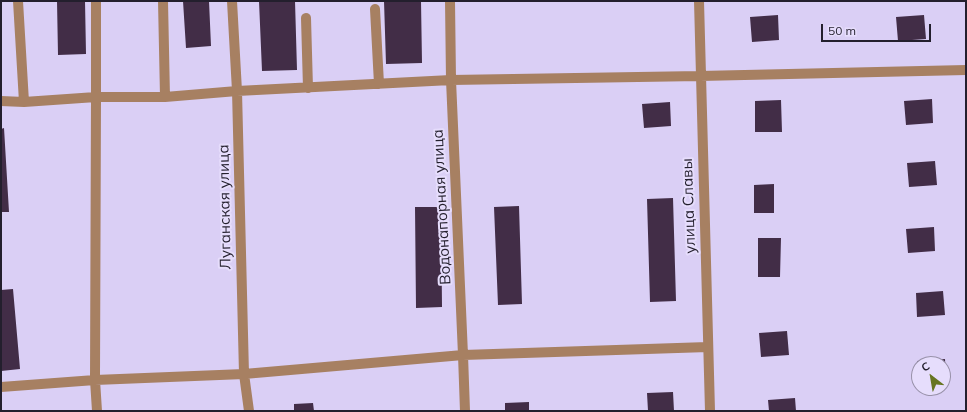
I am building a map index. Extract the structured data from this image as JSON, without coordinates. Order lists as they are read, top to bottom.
{
  "streets": {
    "street": ["улица Славы", "Луганская улица", "Водонапорная улица"]
  },
  "scale_bar": "50 m",
  "north": "top left"
}
